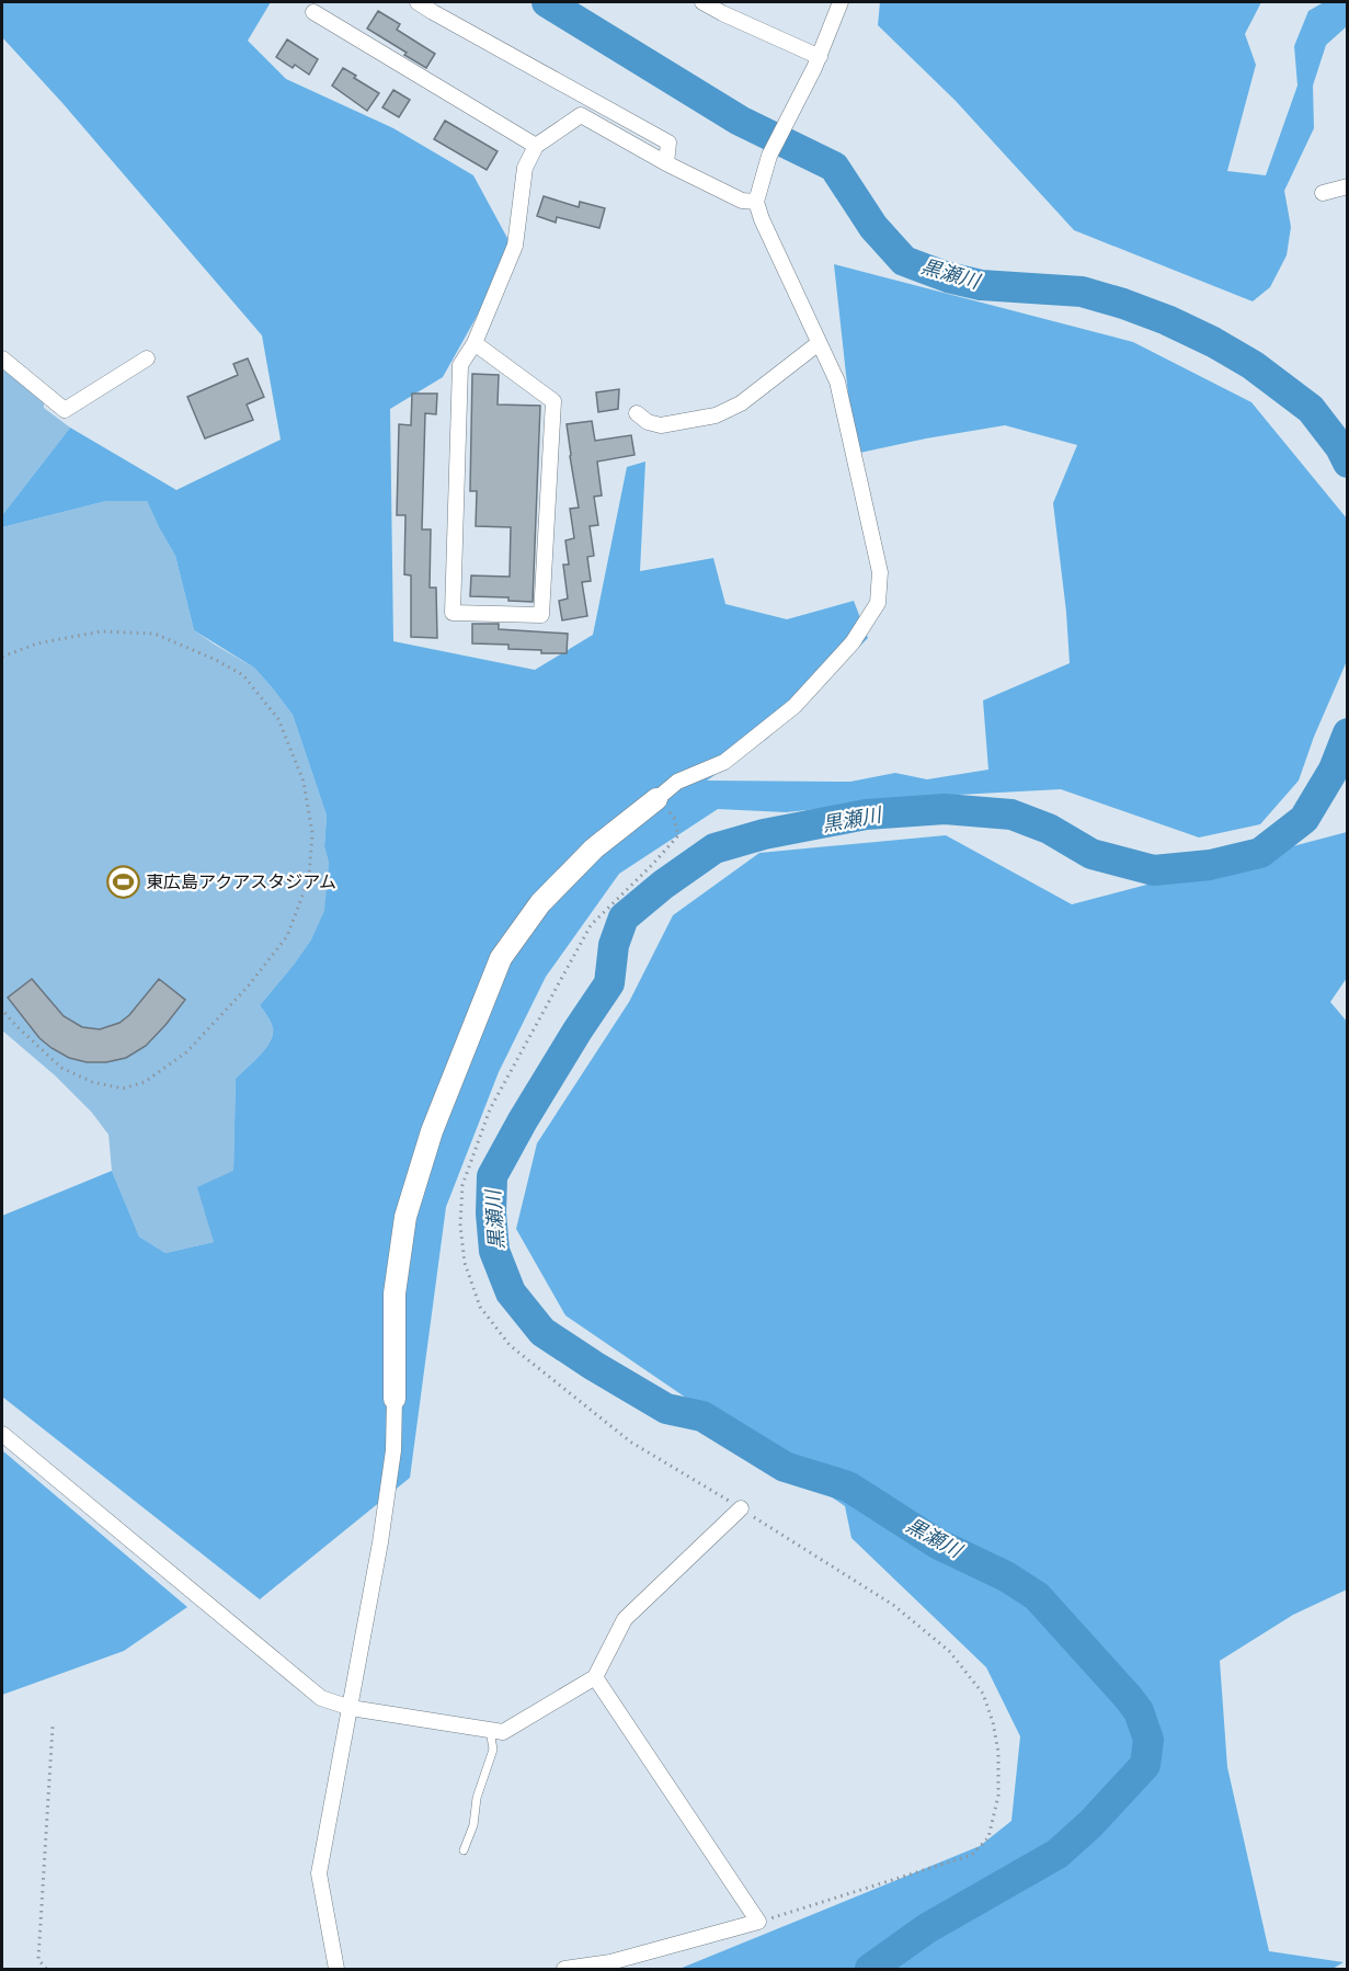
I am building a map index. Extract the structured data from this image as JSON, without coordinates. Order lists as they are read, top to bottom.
{
  "water": ["黒瀬川"],
  "places": {
    "sports": ["東広島アクアスタジアム"]
  }
}
